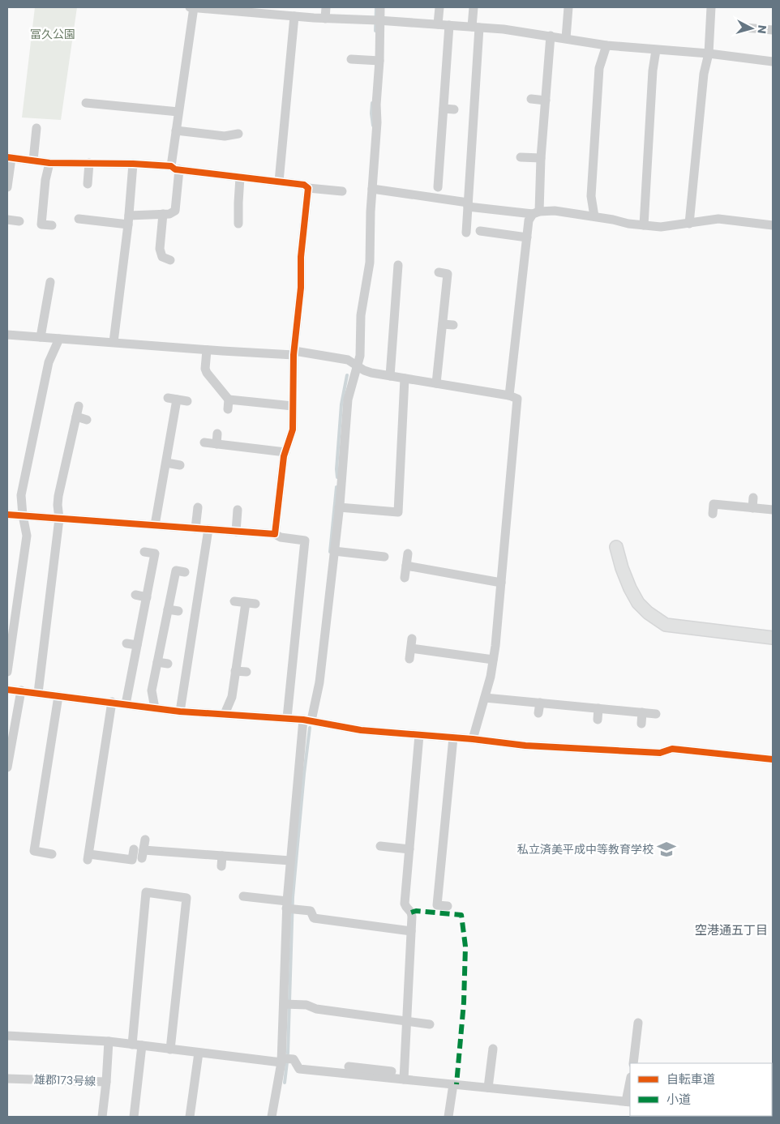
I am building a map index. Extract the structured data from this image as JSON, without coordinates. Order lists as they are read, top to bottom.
{
  "streets": {
    "street": ["雄郡173号線"]
  },
  "districts": ["空港通五丁目"],
  "parks": ["冨久公園"],
  "places": {
    "school or university": ["私立済美平成中等教育学校"]
  },
  "legend": ["自転車道", "小道"],
  "north": "right"
}
